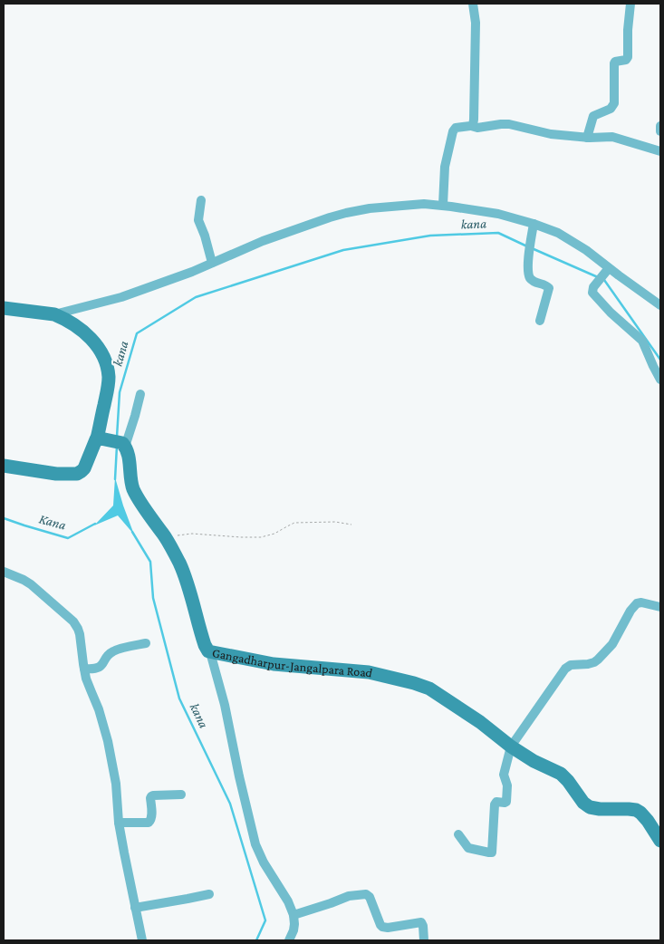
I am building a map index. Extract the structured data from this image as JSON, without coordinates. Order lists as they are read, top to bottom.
{
  "streets": {
    "street": ["Gangadharpur-Jangalpara Road"]
  },
  "water": ["kana", "Kana"]
}
